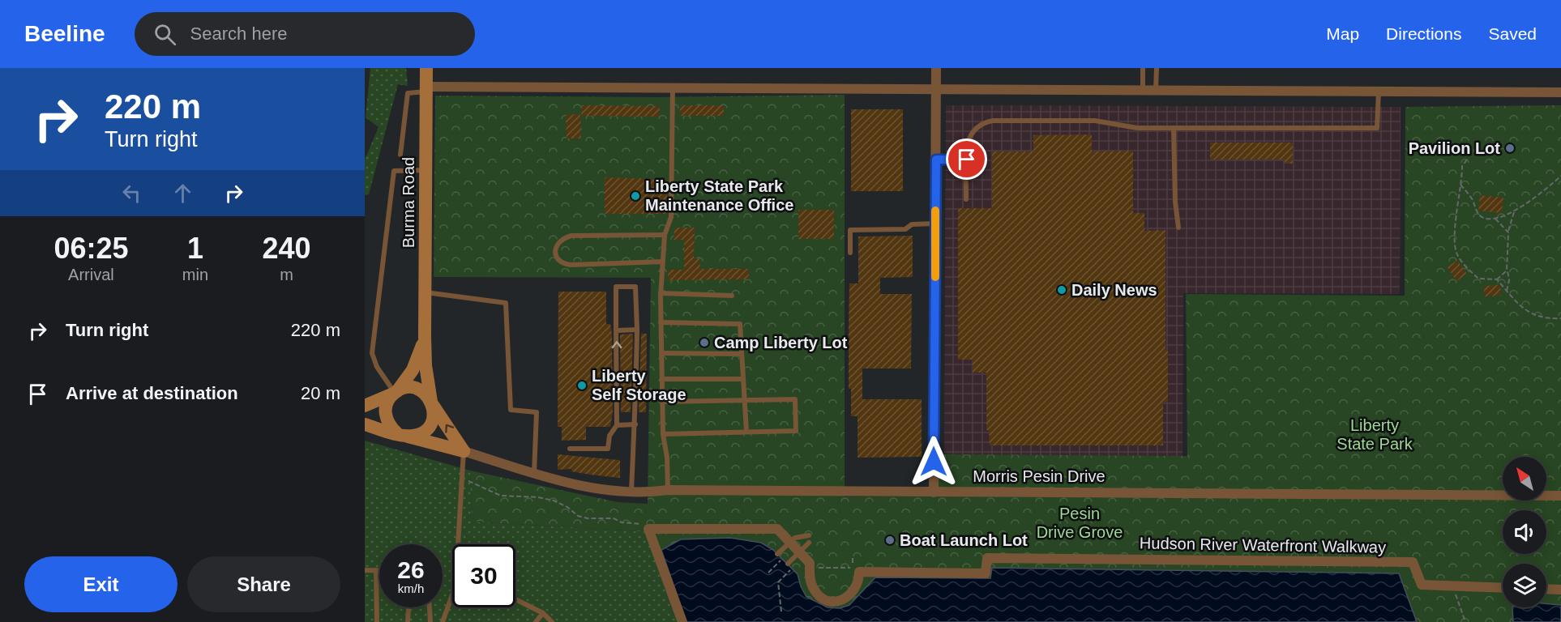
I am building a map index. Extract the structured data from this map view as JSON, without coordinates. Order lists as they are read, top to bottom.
{
  "streets": {
    "street": ["Burma Road", "Morris Pesin Drive", "Hudson River Waterfront Walkway"]
  },
  "crossings": [
    ["Burma Road", "Morris Pesin Drive"]
  ],
  "parks": ["Liberty State Park", "Pesin Drive Grove"],
  "places": [
    "Pavilion Lot",
    "Liberty State Park Maintenance Office",
    "Daily News",
    "Camp Liberty Lot",
    "Liberty Self Storage",
    "Boat Launch Lot"
  ],
  "north": "top left",
  "page": {
    "header": "Beeline",
    "search": "Search here",
    "nav": ["Map", "Directions", "Saved"],
    "turn": ["220 m", "Turn right"],
    "eta": [
      "06:25",
      "Arrival",
      "1",
      "min",
      "240",
      "m"
    ],
    "list": [
      {
        "name": "Turn right",
        "value": "220 m"
      },
      {
        "name": "Arrive at destination",
        "value": "20 m"
      }
    ],
    "speed": "26 km/h",
    "limit": "30",
    "buttons": ["Exit", "Share"]
  }
}
